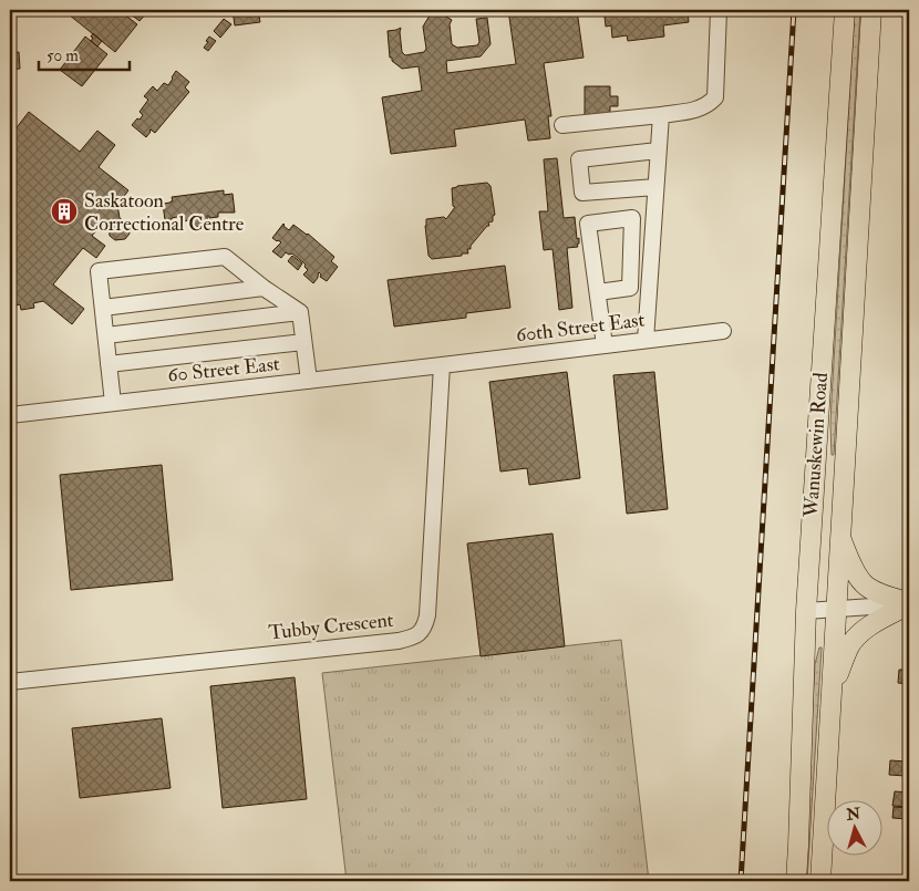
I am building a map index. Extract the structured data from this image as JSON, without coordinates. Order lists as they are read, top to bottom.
{
  "streets": {
    "main road": ["Wanuskewin Road"],
    "street": ["60th Street East", "60 Street East", "Tubby Crescent"]
  },
  "crossings": [
    ["60th Street East", "60 Street East"],
    ["60th Street East", "Tubby Crescent"],
    ["60 Street East", "Tubby Crescent"]
  ],
  "places": {
    "building": ["Saskatoon Correctional Centre"]
  },
  "scale_bar": "50 m",
  "north": "top"
}
